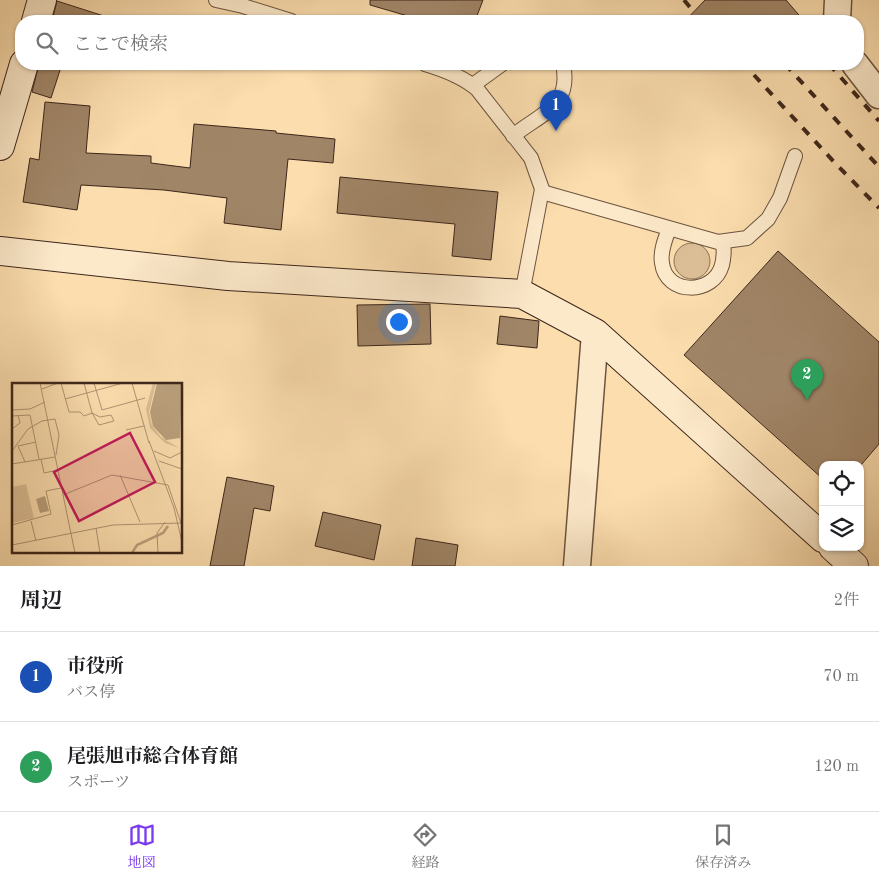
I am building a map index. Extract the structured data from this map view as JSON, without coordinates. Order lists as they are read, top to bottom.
{
  "page": {
    "search": "ここで検索",
    "pins": ["1", "2"],
    "heading": ["周辺", "2件"],
    "list": [
      {
        "mark": "1",
        "name": "市役所",
        "note": "バス停",
        "value": "70 m"
      },
      {
        "mark": "2",
        "name": "尾張旭市総合体育館",
        "note": "スポーツ",
        "value": "120 m"
      }
    ],
    "nav": ["地図", "経路", "保存済み"]
  }
}
